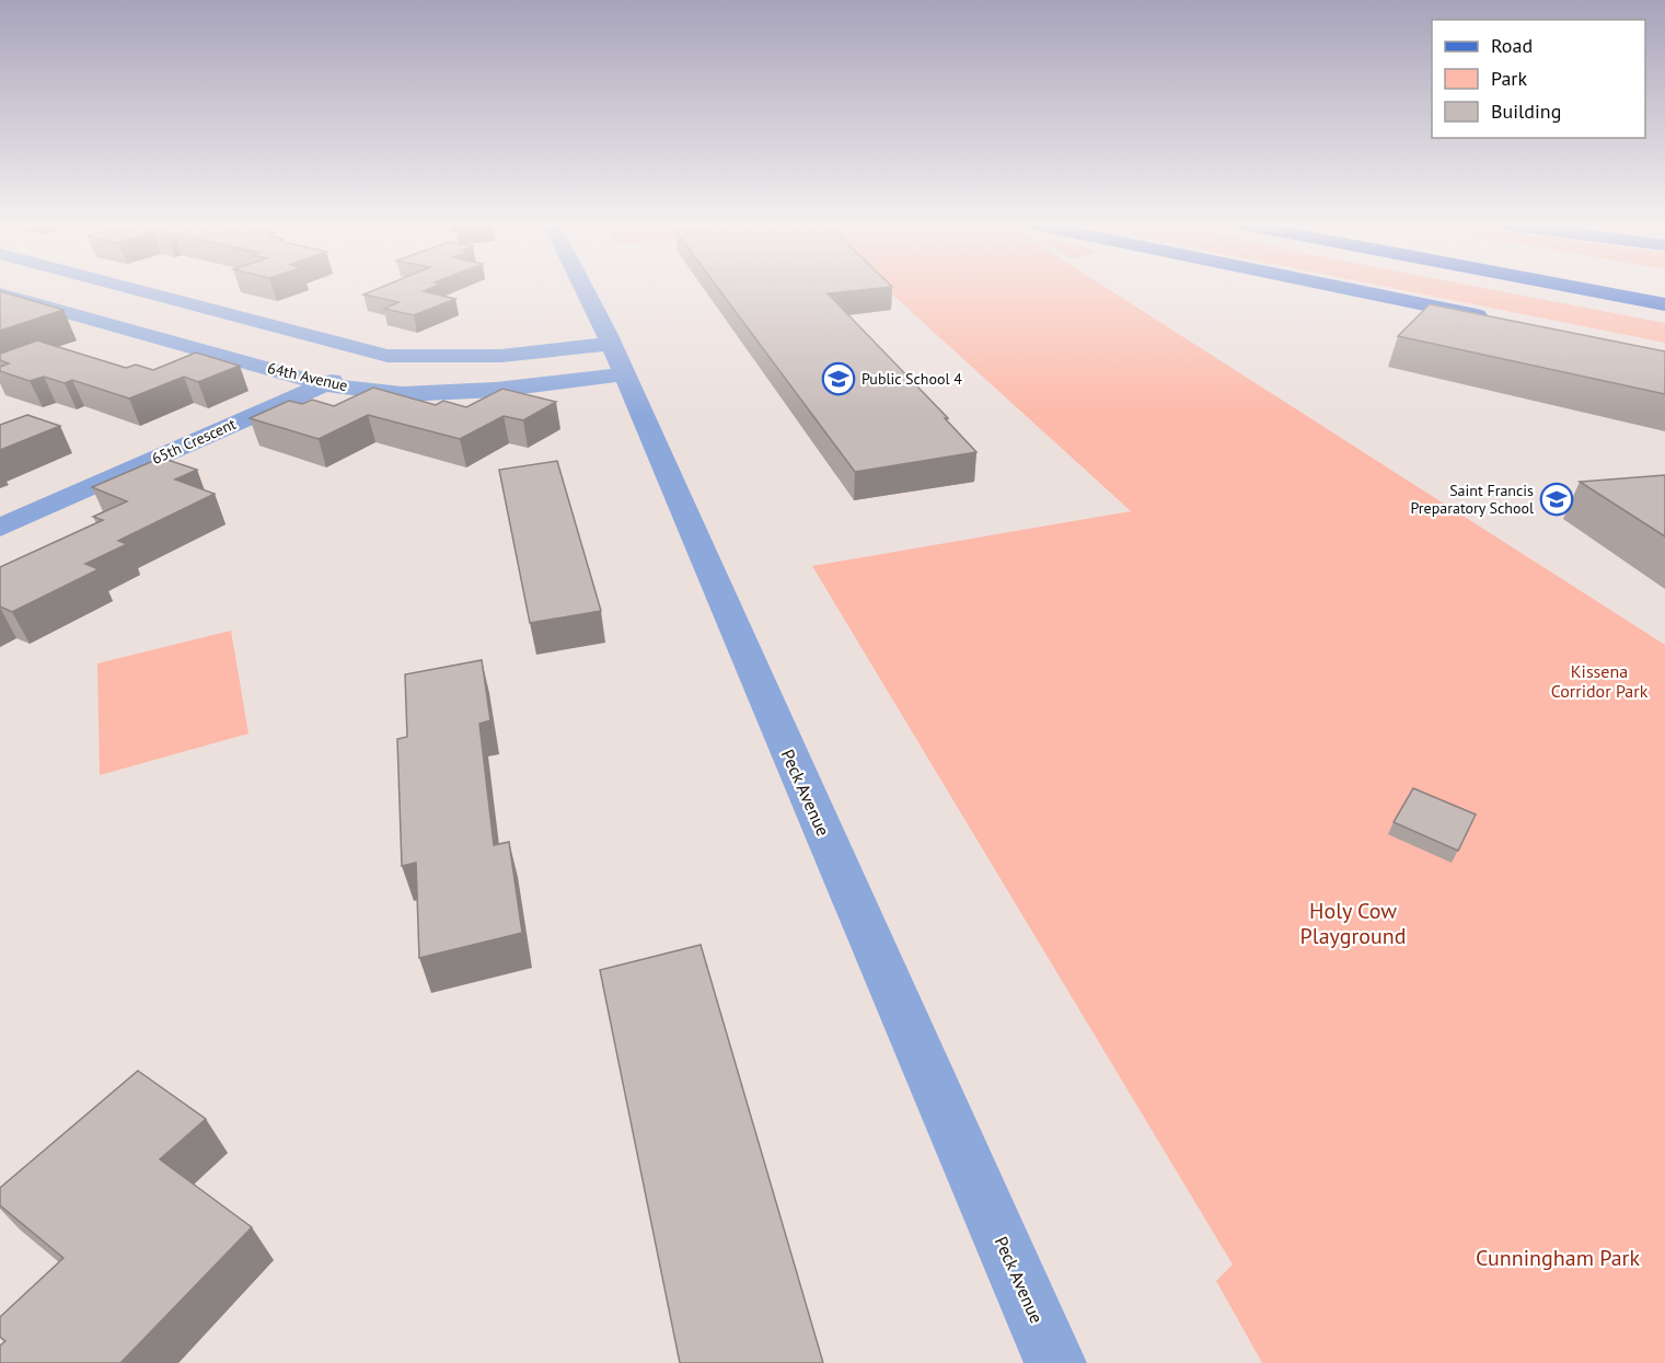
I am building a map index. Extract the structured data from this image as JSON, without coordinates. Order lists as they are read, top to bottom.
{
  "streets": {
    "street": ["64th Avenue", "65th Crescent", "Peck Avenue"]
  },
  "crossings": [
    ["64th Avenue", "65th Crescent"],
    ["64th Avenue", "Peck Avenue"]
  ],
  "parks": ["Kissena Corridor Park", "Holy Cow Playground", "Cunningham Park"],
  "places": {
    "school or university": ["Public School 4", "Saint Francis Preparatory School"]
  },
  "legend": ["Road", "Park", "Building"]
}
